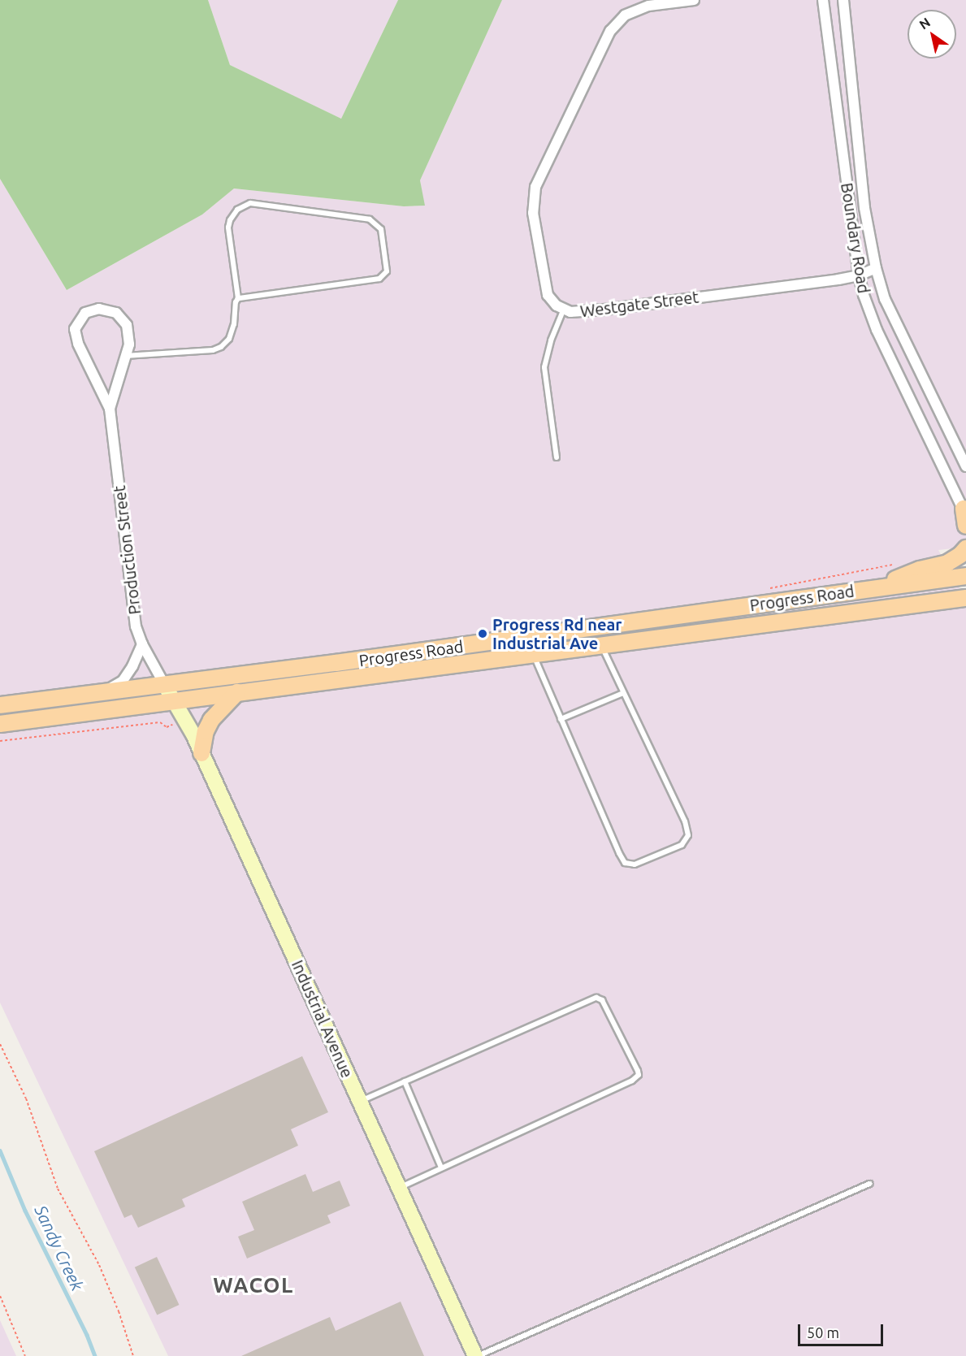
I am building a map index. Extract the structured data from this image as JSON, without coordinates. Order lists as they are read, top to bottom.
{
  "streets": {
    "main road": ["Progress Road"],
    "street": [
      "Boundary Road",
      "Westgate Street",
      "Production Street",
      "Industrial Avenue"
    ]
  },
  "crossings": [
    ["Boundary Road", "Westgate Street"],
    ["Production Street", "Progress Road"],
    ["Production Street", "Industrial Avenue"],
    ["Progress Road", "Industrial Avenue"]
  ],
  "districts": ["WACOL"],
  "water": ["Sandy Creek"],
  "places": ["Progress Rd near Industrial Ave"],
  "scale_bar": "50 m",
  "north": "top left"
}
